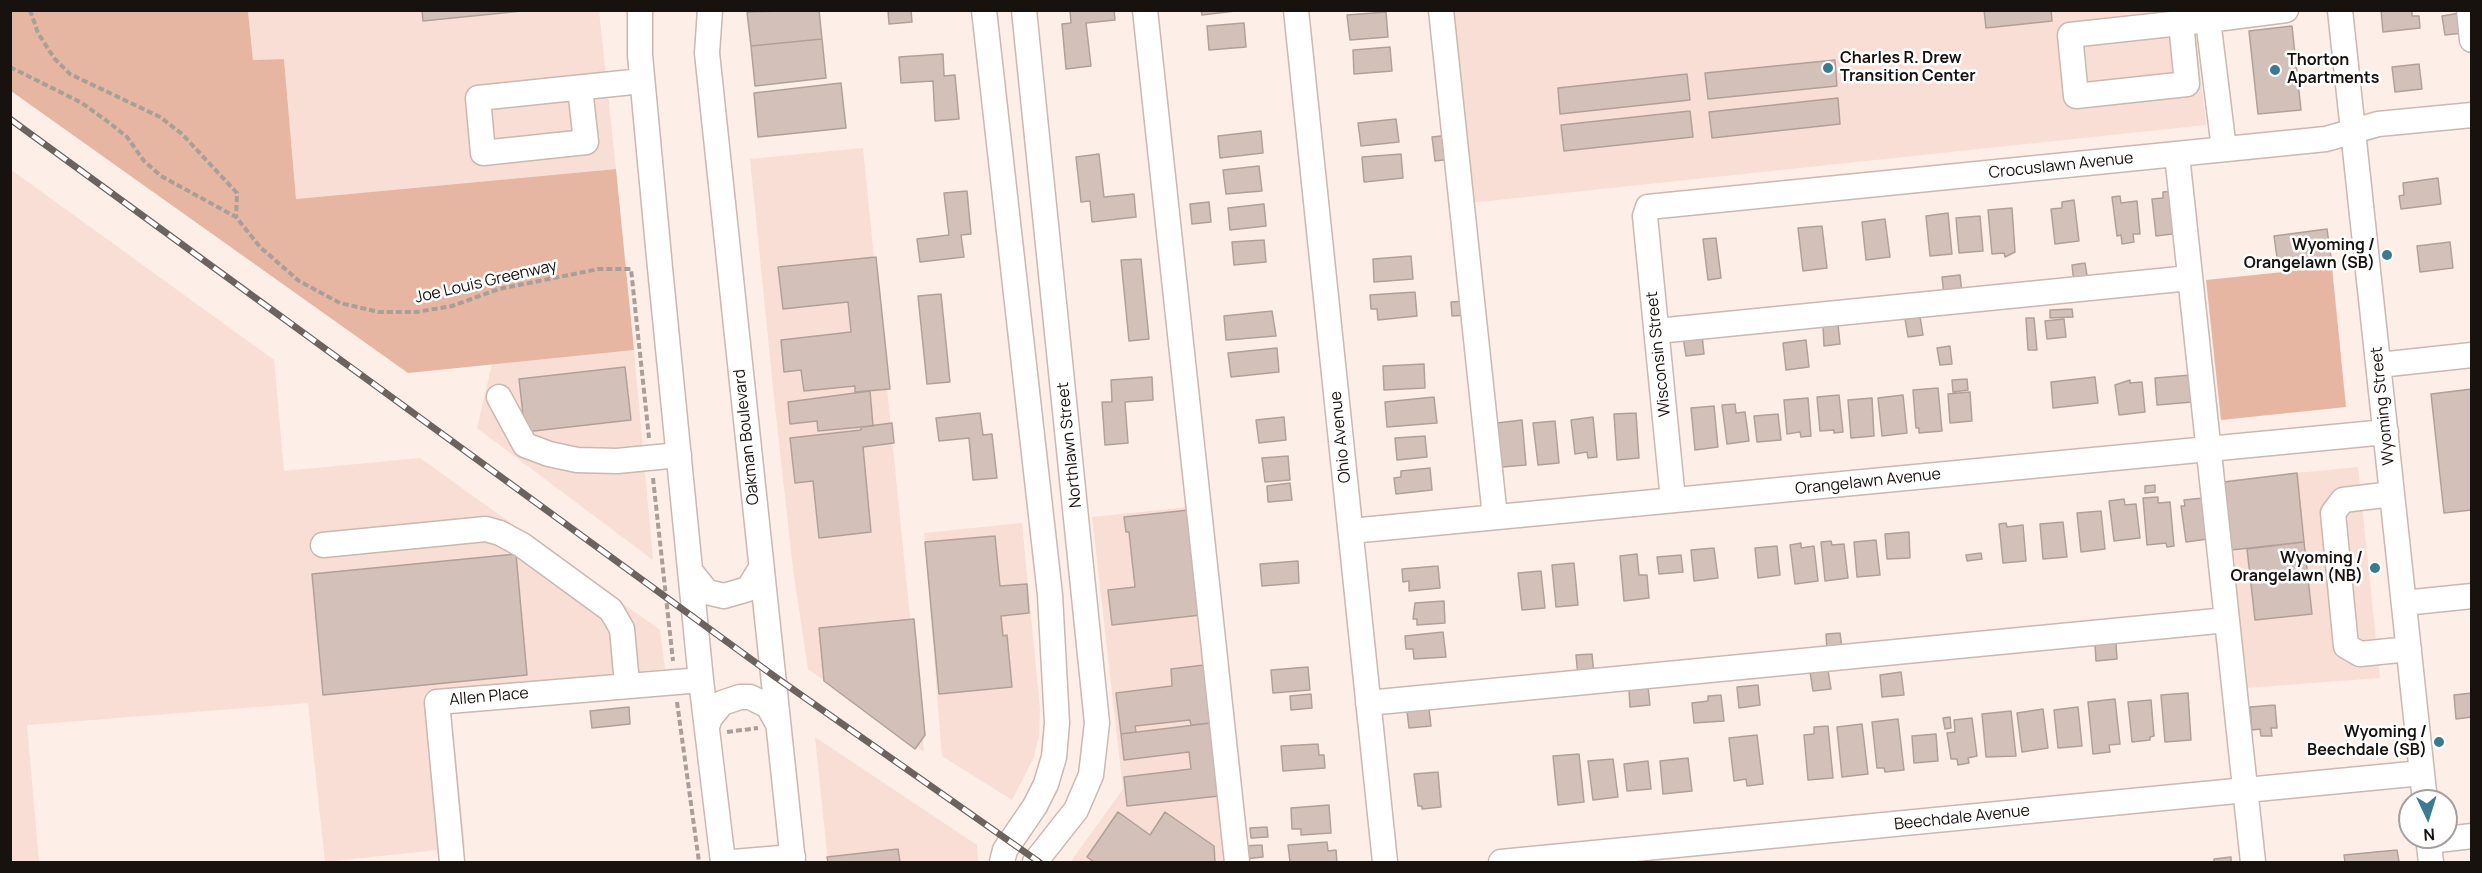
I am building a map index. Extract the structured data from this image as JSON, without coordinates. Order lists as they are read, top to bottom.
{
  "streets": {
    "street": [
      "Crocuslawn Avenue",
      "Wisconsin Street",
      "Wyoming Street",
      "Oakman Boulevard",
      "Ohio Avenue",
      "Northlawn Street",
      "Orangelawn Avenue",
      "Allen Place",
      "Beechdale Avenue"
    ],
    "path": ["Joe Louis Greenway"]
  },
  "crossings": [
    ["Crocuslawn Avenue", "Wisconsin Street"],
    ["Crocuslawn Avenue", "Wyoming Street"],
    ["Wisconsin Street", "Orangelawn Avenue"],
    ["Wyoming Street", "Orangelawn Avenue"],
    ["Wyoming Street", "Beechdale Avenue"],
    ["Ohio Avenue", "Orangelawn Avenue"]
  ],
  "places": [
    "Charles R. Drew Transition Center",
    "Thorton Apartments",
    "Wyoming / Orangelawn (SB)",
    "Wyoming / Orangelawn (NB)",
    "Wyoming / Beechdale (SB)"
  ],
  "north": "bottom"
}
